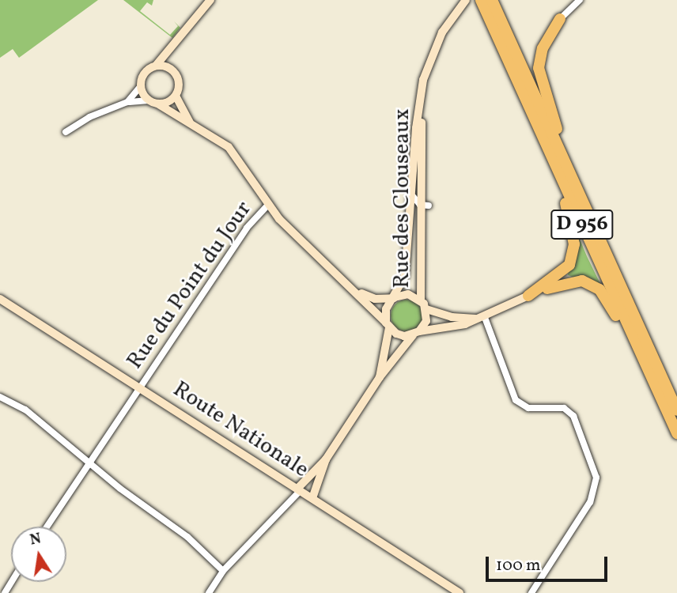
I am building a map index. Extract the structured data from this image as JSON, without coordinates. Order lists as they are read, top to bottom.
{
  "streets": {
    "highway": ["D 956"],
    "street": ["Rue des Clouseaux", "Rue du Point du Jour", "Route Nationale"]
  },
  "crossings": [
    ["Rue du Point du Jour", "Route Nationale"]
  ],
  "scale_bar": "100 m",
  "north": "top"
}
